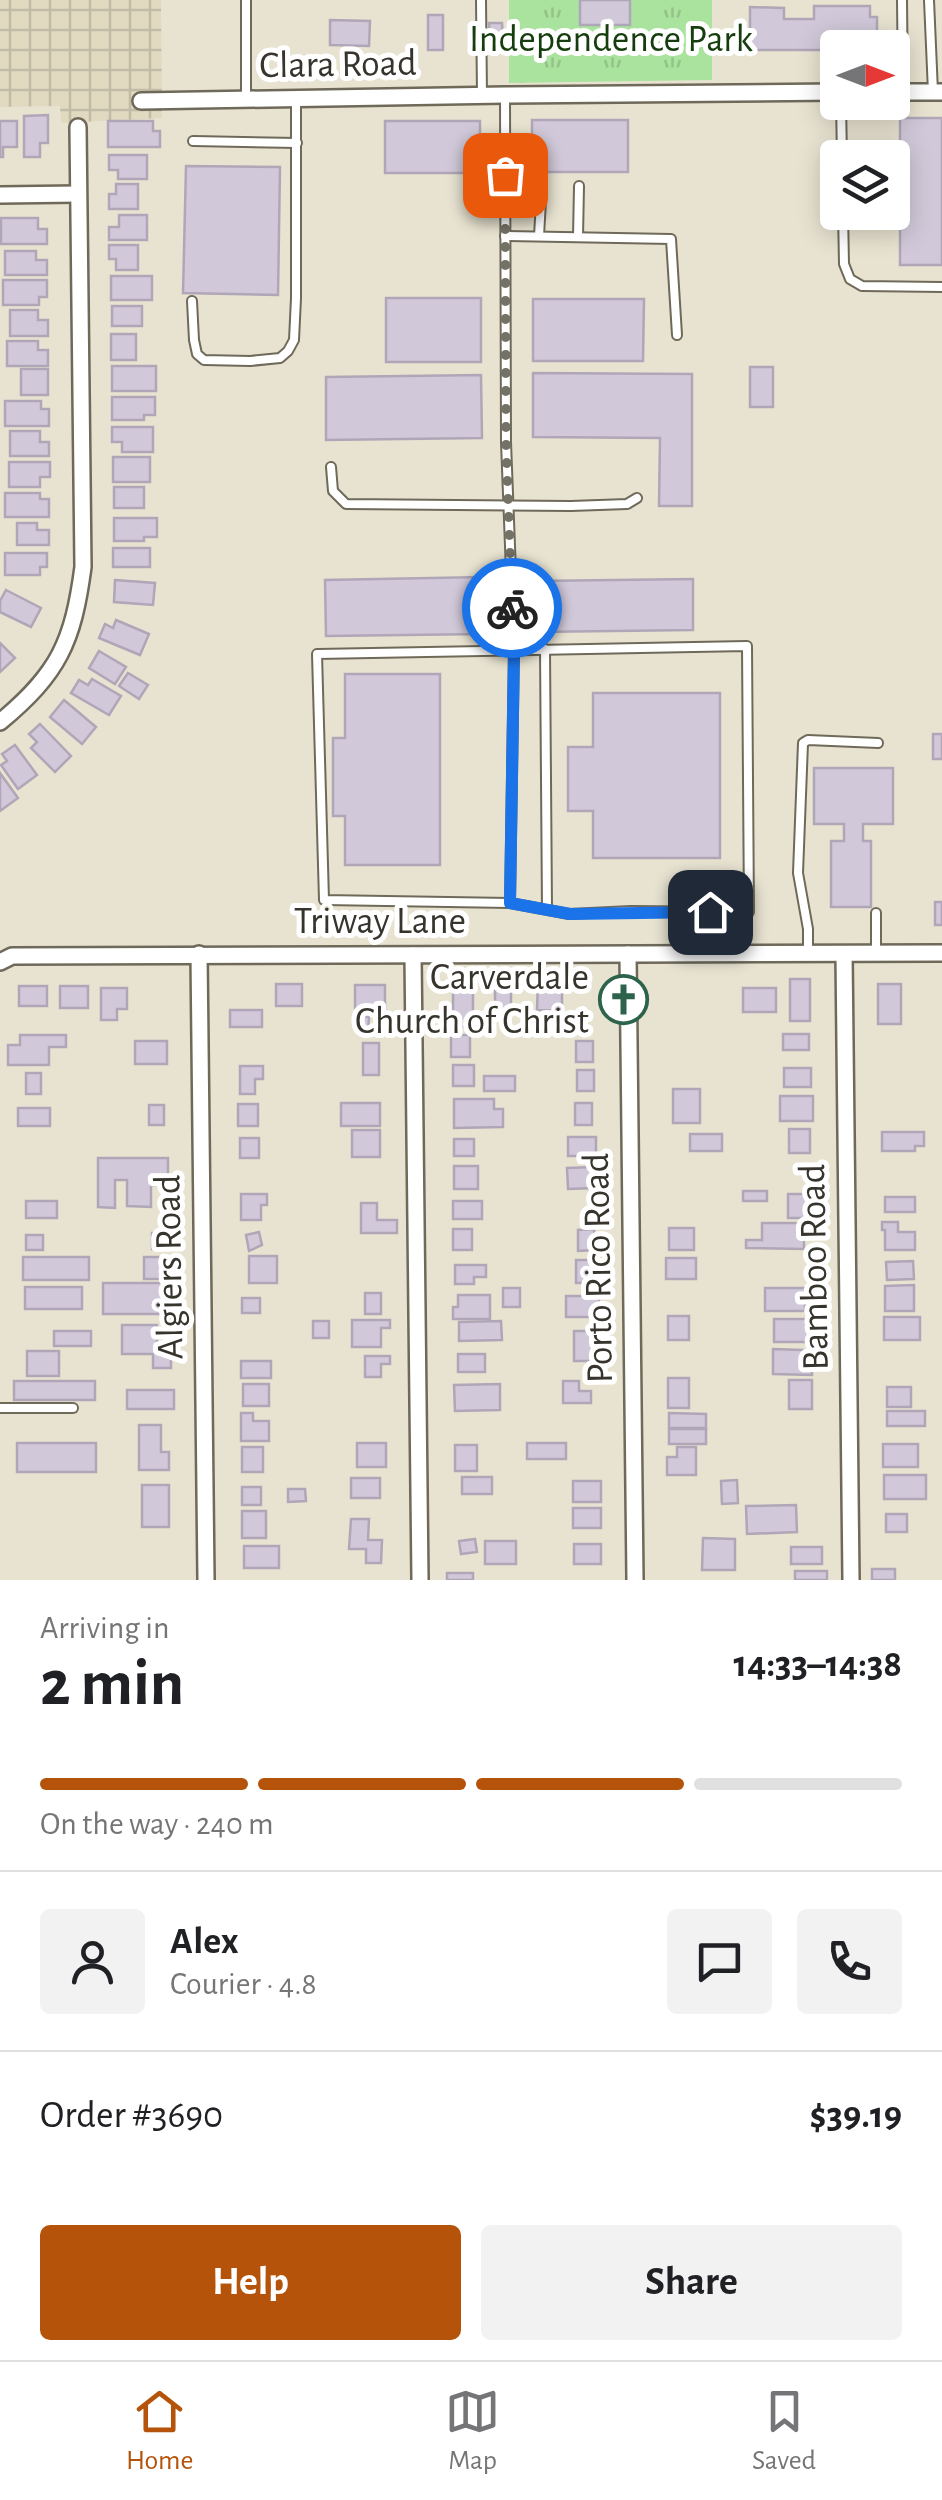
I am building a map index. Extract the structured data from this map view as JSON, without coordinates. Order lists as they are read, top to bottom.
{
  "streets": {
    "street": [
      "Clara Road",
      "Triway Lane",
      "Algiers Road",
      "Bamboo Road",
      "Porto Rico Road"
    ]
  },
  "crossings": [
    ["Triway Lane", "Algiers Road"],
    ["Triway Lane", "Bamboo Road"],
    ["Triway Lane", "Porto Rico Road"]
  ],
  "parks": ["Independence Park"],
  "places": {
    "church": ["Carverdale Church of Christ"]
  },
  "north": "right",
  "page": {
    "heading": ["2 min", "Arriving in", "14:33–14:38"],
    "panel": [
      "Alex",
      "Courier · 4.8",
      "Order #3690",
      "$39.19"
    ],
    "bar": "On the way · 240 m",
    "buttons": ["Help", "Share"],
    "tabs": ["Home", "Map", "Saved"]
  }
}
